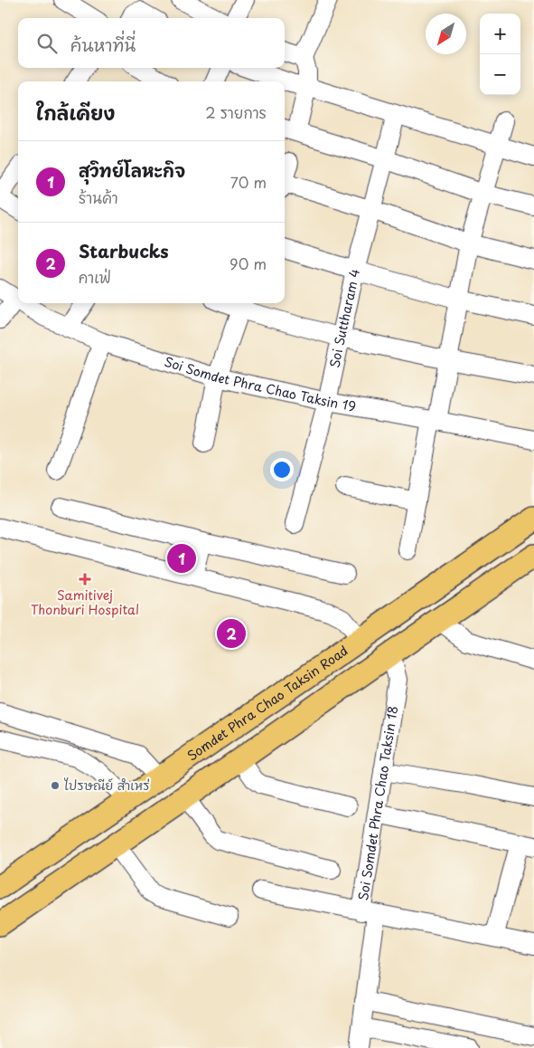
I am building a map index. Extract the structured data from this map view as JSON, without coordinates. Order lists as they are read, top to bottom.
{
  "streets": {
    "main road": ["Somdet Phra Chao Taksin Road"],
    "street": ["Soi Suttharam 4", "Soi Somdet Phra Chao Taksin 19", "Soi Somdet Phra Chao Taksin 18"]
  },
  "crossings": [
    ["Soi Suttharam 4", "Soi Somdet Phra Chao Taksin 19"]
  ],
  "places": {
    "health": ["Samitivej Thonburi Hospital"],
    "other": ["ไปรษณีย์ สำเหร่"]
  },
  "north": "bottom left",
  "page": {
    "map_buttons": ["+", "−"],
    "search": "ค้นหาที่นี่",
    "heading": ["ใกล้เคียง", "2 รายการ"],
    "list": [
      {
        "mark": "1",
        "name": "สุวิทย์โลหะกิจ",
        "note": "ร้านค้า",
        "value": "70 m"
      },
      {
        "mark": "2",
        "name": "Starbucks",
        "note": "คาเฟ่",
        "value": "90 m"
      }
    ],
    "pins": ["1", "2"]
  }
}
